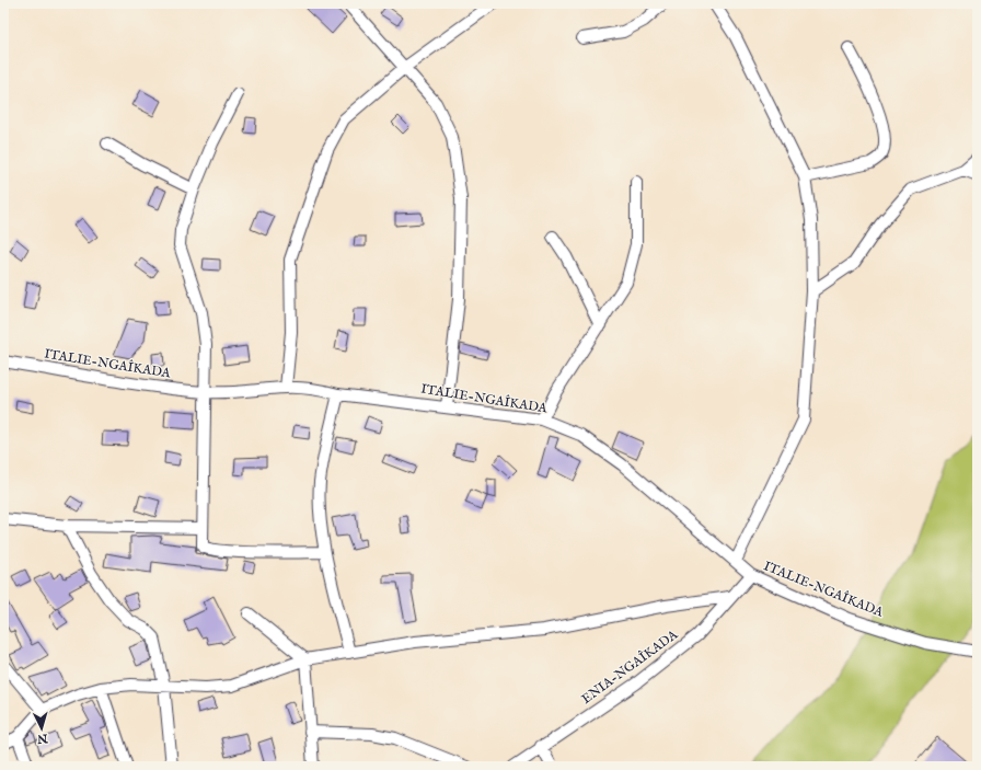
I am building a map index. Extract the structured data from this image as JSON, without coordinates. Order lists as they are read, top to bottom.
{
  "streets": {
    "street": ["ITALIE-NGAÎKADA", "ENIA-NGAÎKADA"]
  },
  "crossings": [
    ["ITALIE-NGAÎKADA", "ENIA-NGAÎKADA"]
  ],
  "north": "bottom"
}
